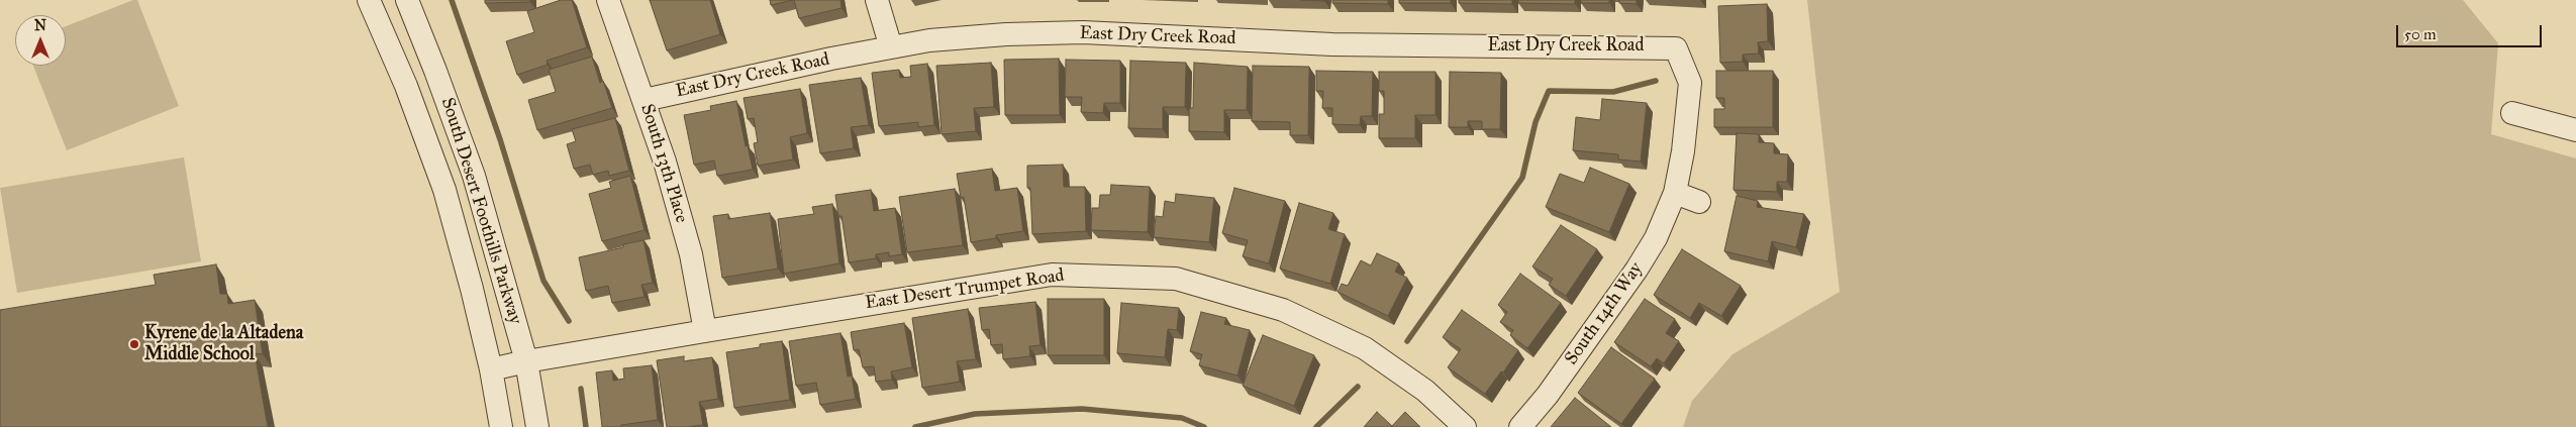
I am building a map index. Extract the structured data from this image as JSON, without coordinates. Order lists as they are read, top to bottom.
{
  "streets": {
    "street": [
      "East Dry Creek Road",
      "South 13th Place",
      "South Desert Foothills Parkway",
      "East Desert Trumpet Road",
      "South 14th Way"
    ]
  },
  "crossings": [
    ["East Dry Creek Road", "South 13th Place"],
    ["East Dry Creek Road", "South 14th Way"],
    ["South 13th Place", "East Desert Trumpet Road"],
    ["South Desert Foothills Parkway", "East Desert Trumpet Road"]
  ],
  "places": ["Kyrene de la Altadena Middle School"],
  "scale_bar": "50 m",
  "north": "top"
}
